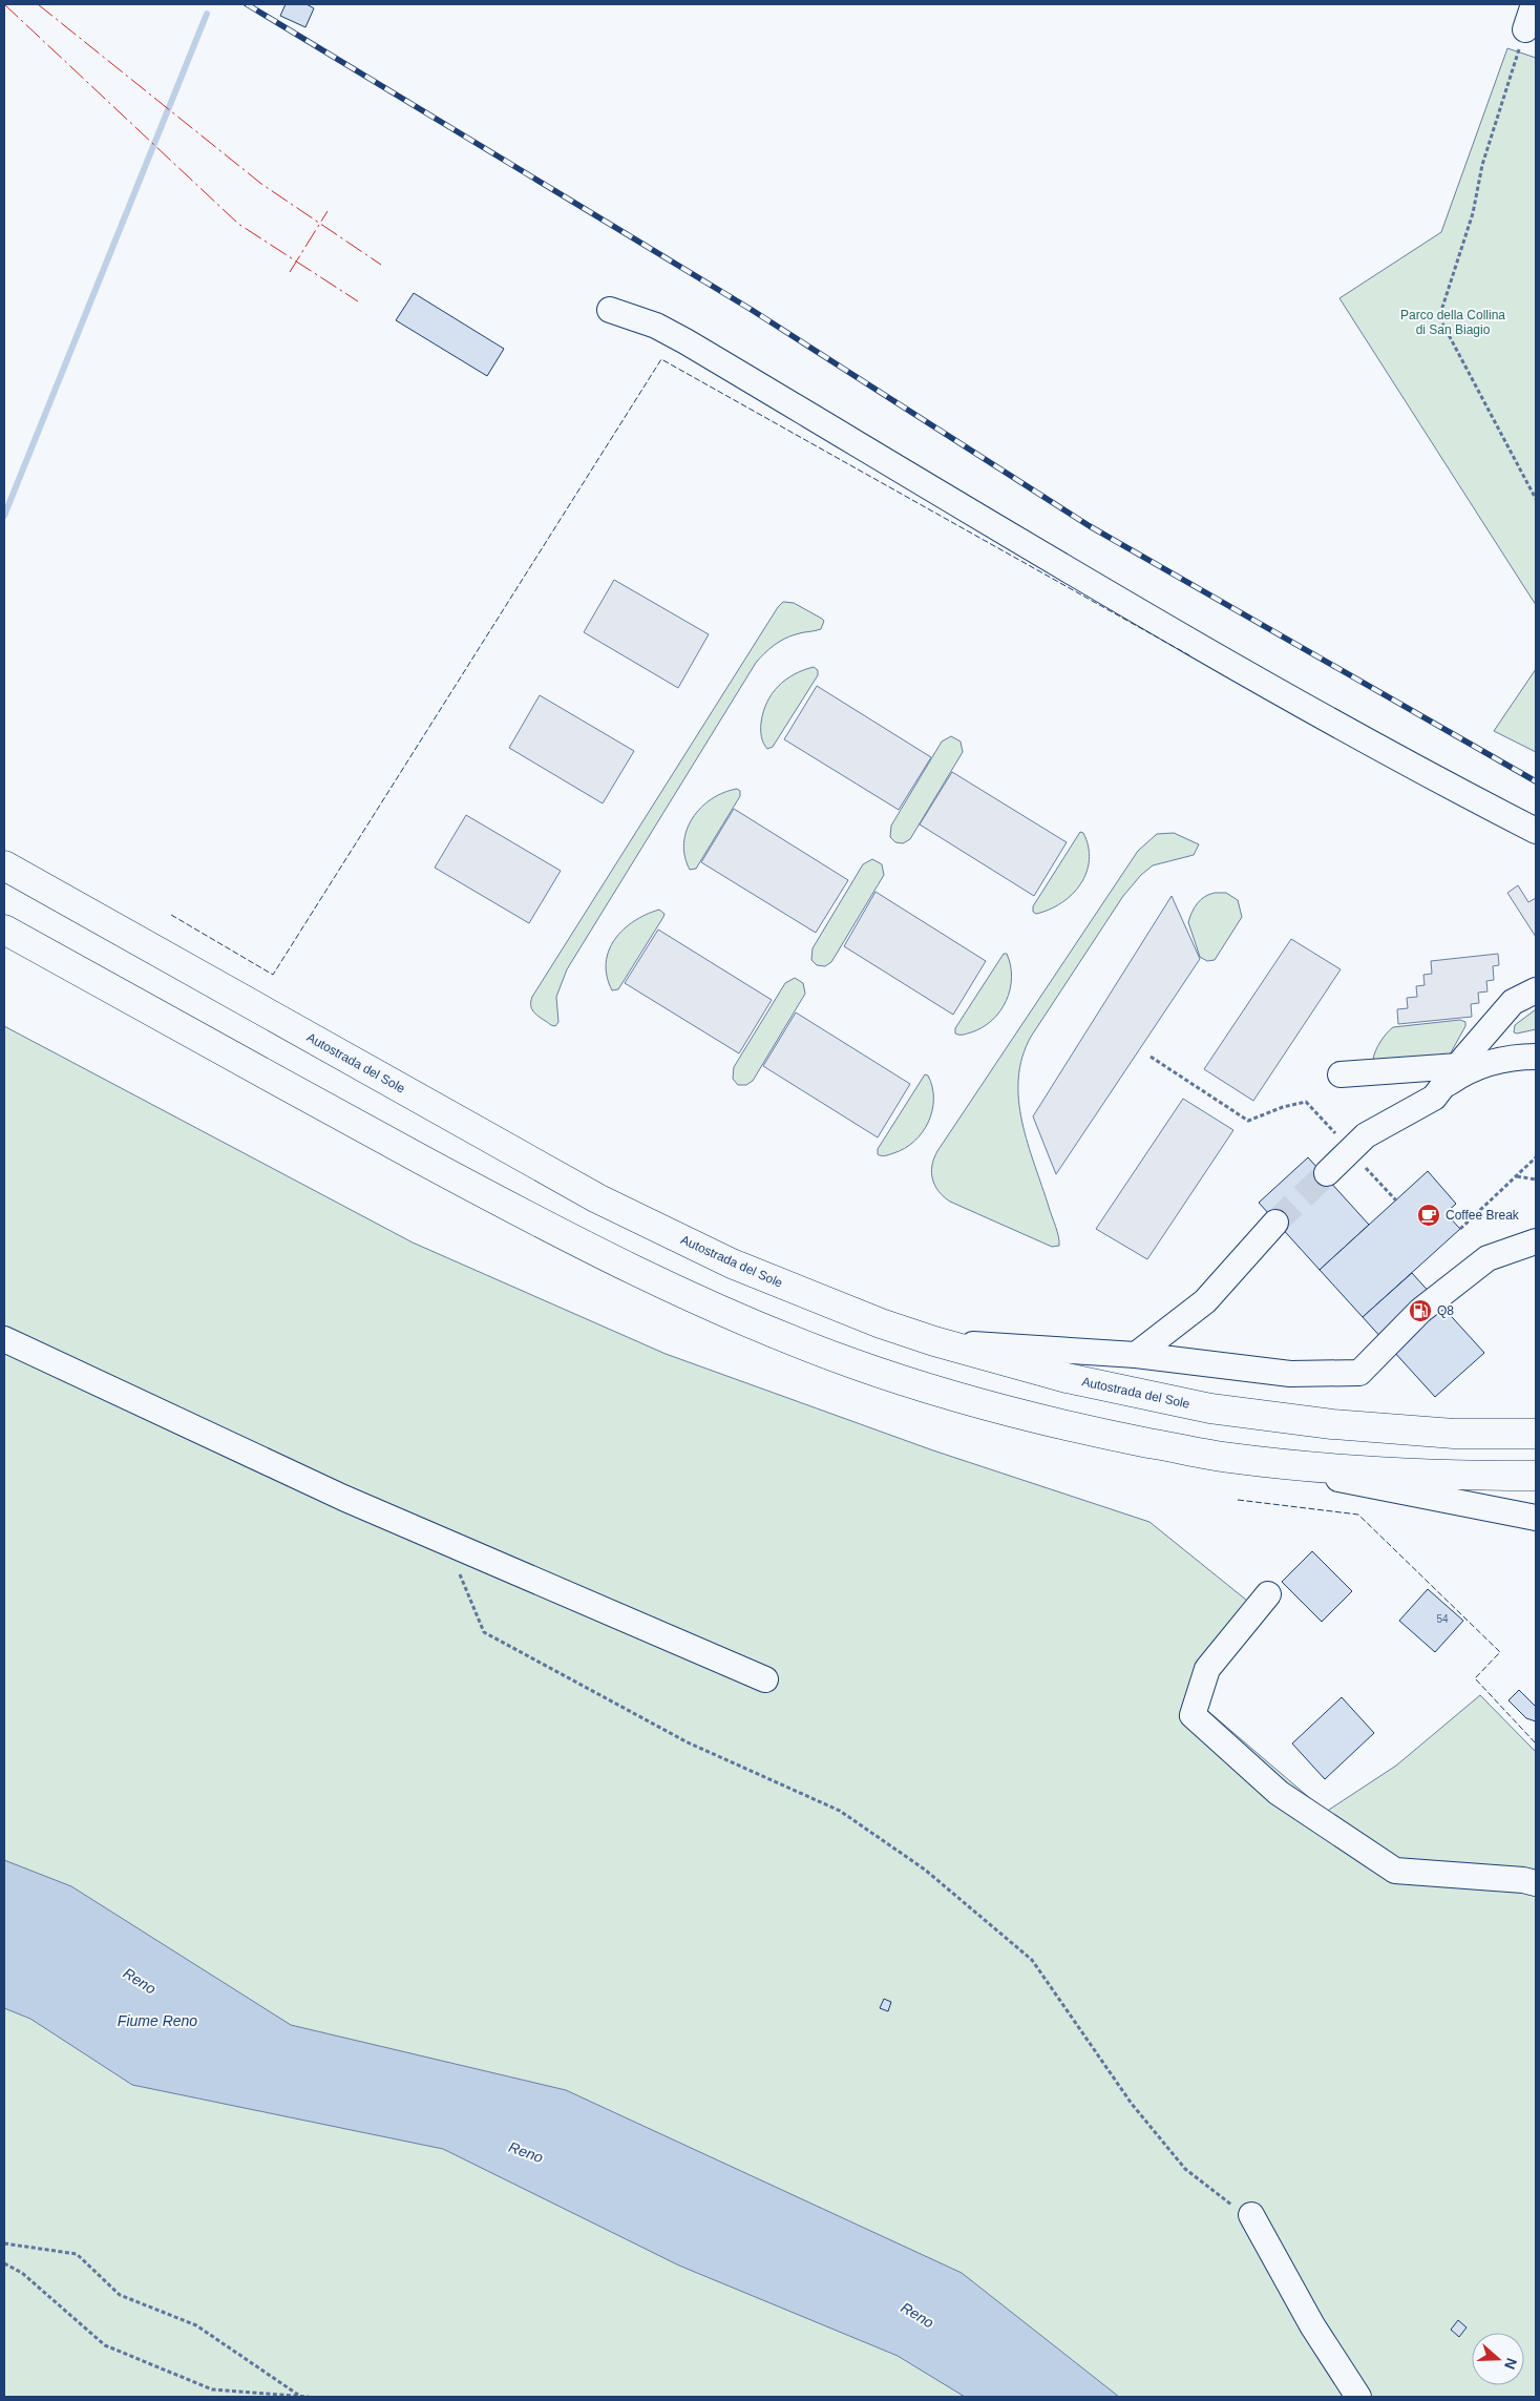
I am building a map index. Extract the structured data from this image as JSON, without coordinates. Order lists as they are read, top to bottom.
{
  "streets": {
    "highway": ["Autostrada del Sole"]
  },
  "water": ["Reno", "Fiume Reno"],
  "parks": ["Parco della Collina di San Biagio"],
  "places": {
    "cafe": ["Coffee Break"],
    "fuel station": ["Q8"]
  },
  "house_numbers": ["54"],
  "north": "right"
}
